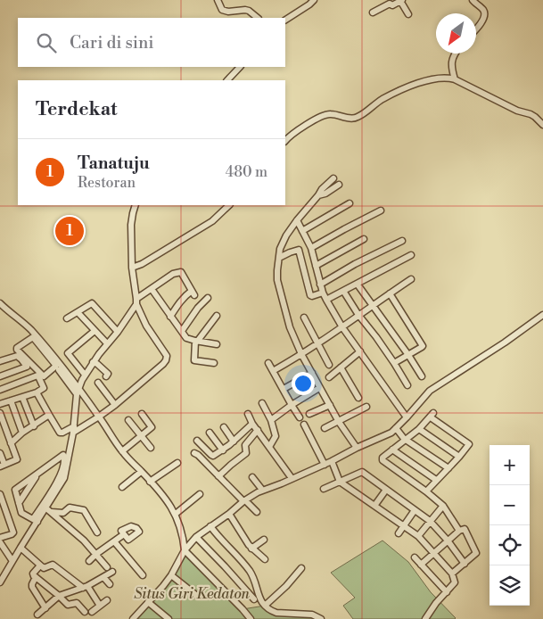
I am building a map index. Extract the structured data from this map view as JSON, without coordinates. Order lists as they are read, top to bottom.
{
  "parks": ["Situs Giri Kedaton"],
  "north": "bottom left",
  "page": {
    "search": "Cari di sini",
    "heading": "Terdekat",
    "list": [
      {
        "mark": "1",
        "name": "Tanatuju",
        "note": "Restoran",
        "value": "480 m"
      }
    ],
    "pins": "1",
    "map_buttons": ["+", "−"]
  }
}
